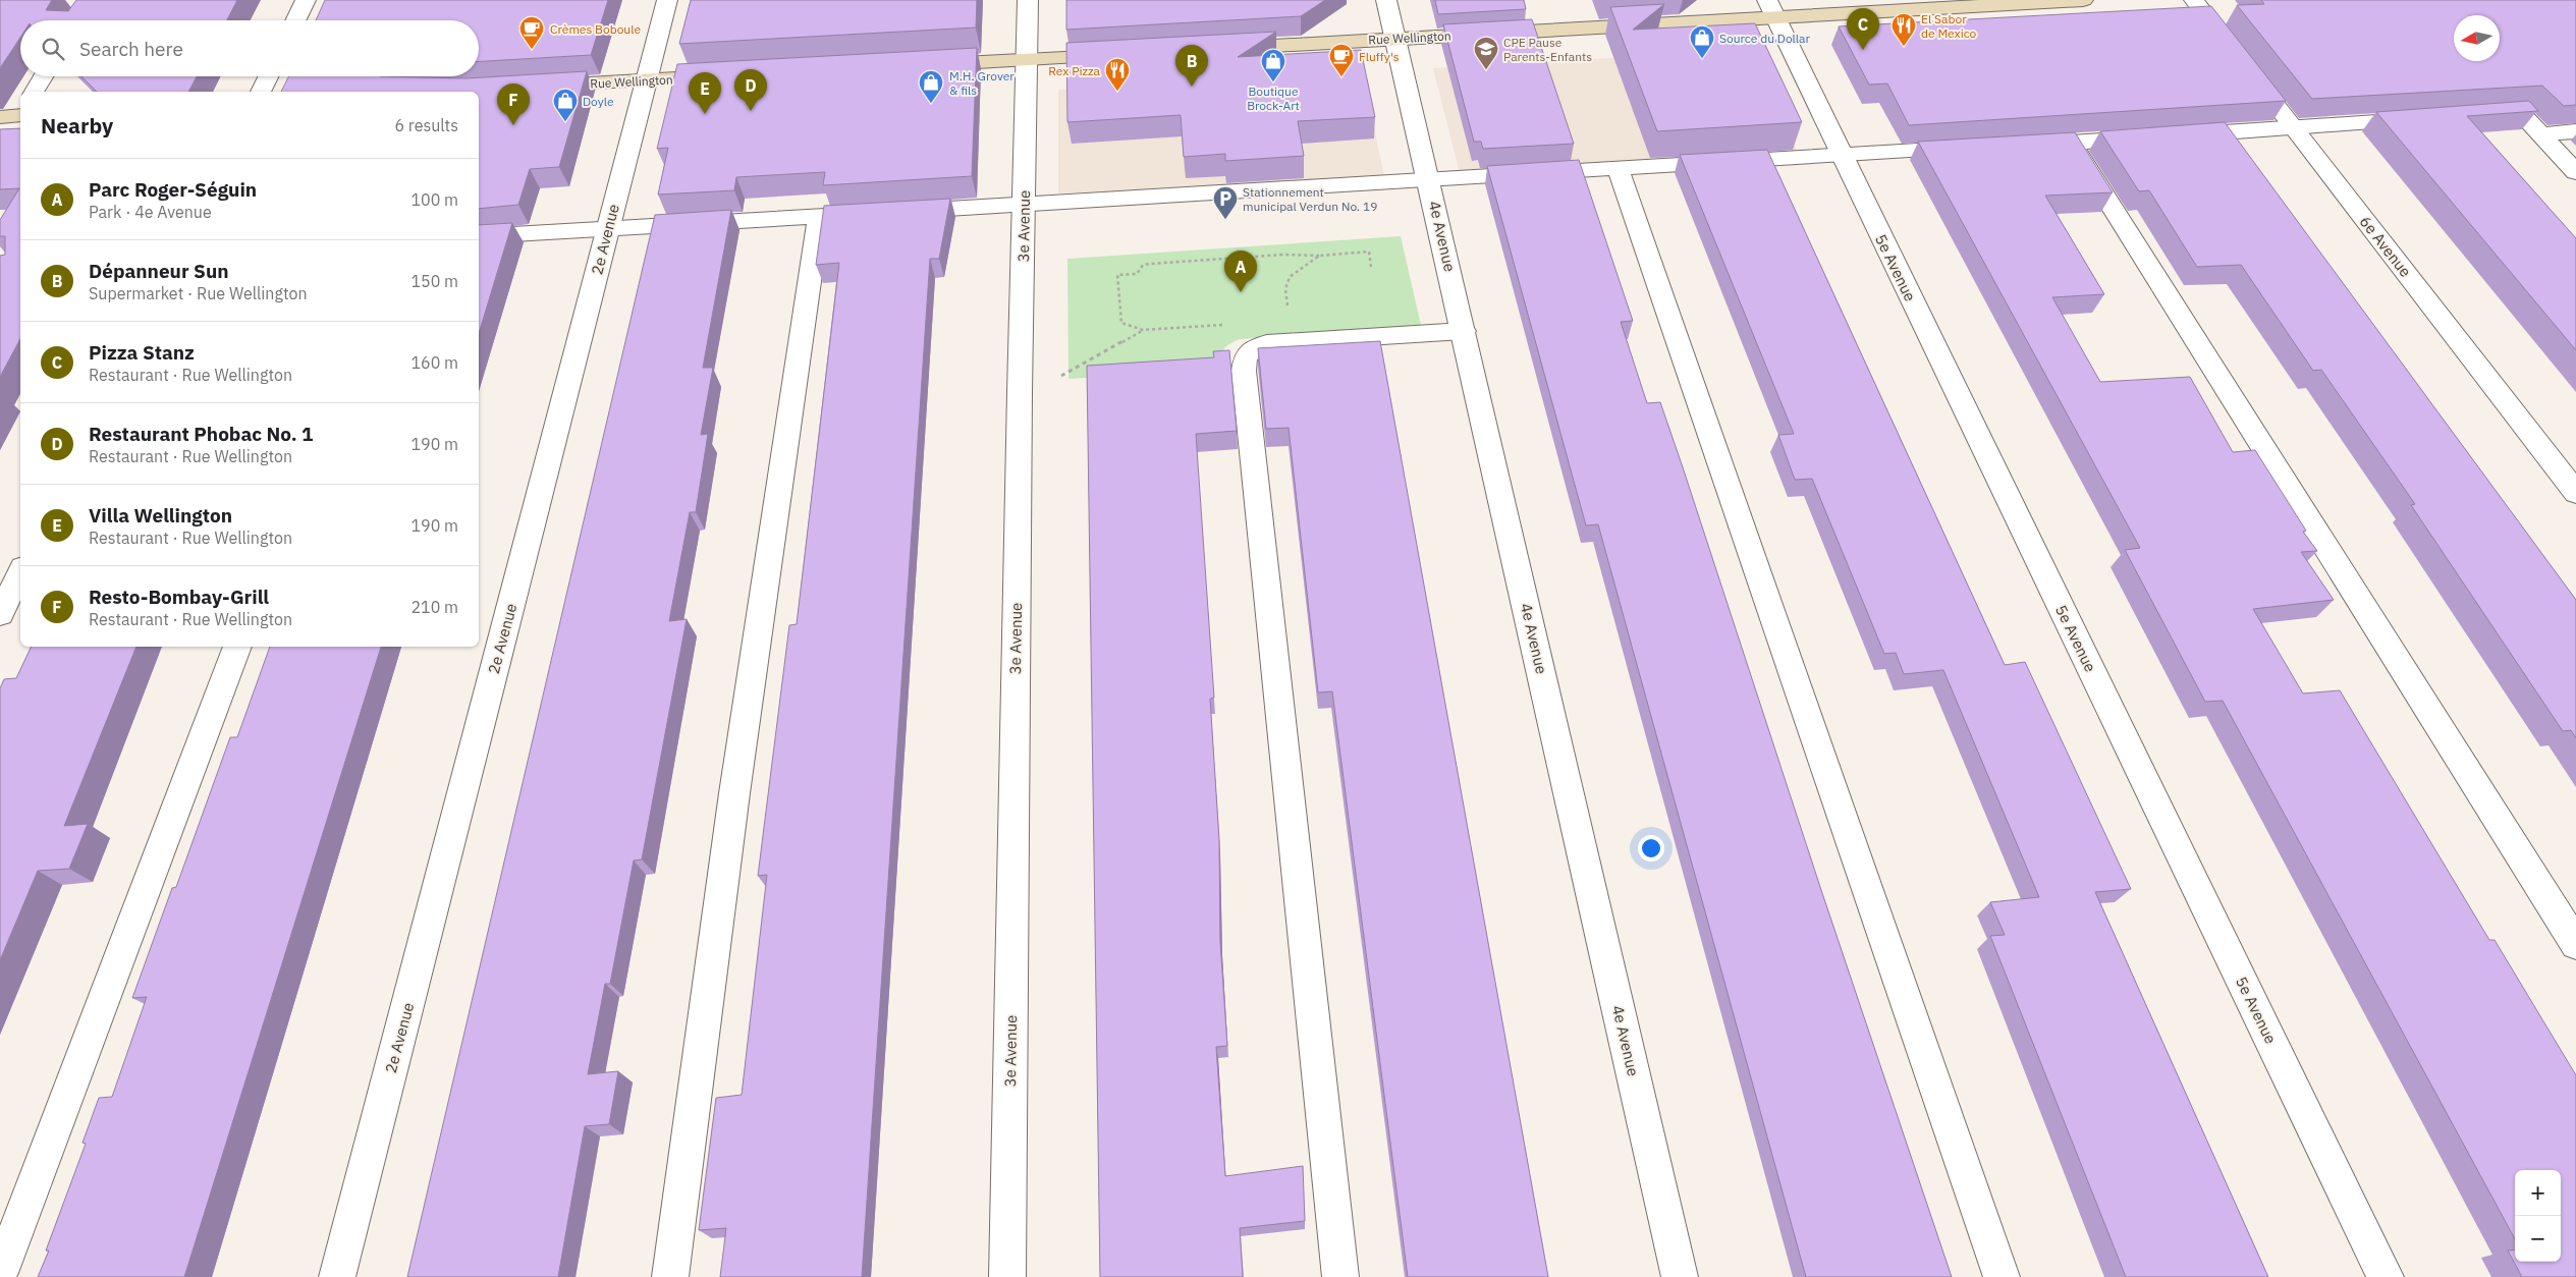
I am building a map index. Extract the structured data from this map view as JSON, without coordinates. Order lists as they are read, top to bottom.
{
  "streets": {
    "main road": ["Rue Wellington"],
    "street": [
      "3e Avenue",
      "4e Avenue",
      "2e Avenue",
      "6e Avenue",
      "5e Avenue"
    ]
  },
  "crossings": [
    ["Rue Wellington", "4e Avenue"],
    ["Rue Wellington", "2e Avenue"],
    ["Rue Wellington", "5e Avenue"]
  ],
  "places": {
    "restaurant": ["El Sabor de Mexico", "Rex Pizza"],
    "cafe": ["Crèmes Boboule", "Fluffy's"],
    "shop": [
      "Source du Dollar",
      "Boutique Brock-Art",
      "M.H. Grover & fils",
      "Doyle"
    ],
    "school or university": ["CPE Pause Parents-Enfants"],
    "parking": ["Stationnement municipal Verdun No. 19"]
  },
  "north": "left",
  "page": {
    "pins": [
      "C",
      "B",
      "D",
      "E",
      "F",
      "A"
    ],
    "search": "Search here",
    "heading": ["Nearby", "6 results"],
    "list": [
      {
        "mark": "A",
        "name": "Parc Roger-Séguin",
        "note": "Park · 4e Avenue",
        "value": "100 m"
      },
      {
        "mark": "B",
        "name": "Dépanneur Sun",
        "note": "Supermarket · Rue Wellington",
        "value": "150 m"
      },
      {
        "mark": "C",
        "name": "Pizza Stanz",
        "note": "Restaurant · Rue Wellington",
        "value": "160 m"
      },
      {
        "mark": "D",
        "name": "Restaurant Phobac No. 1",
        "note": "Restaurant · Rue Wellington",
        "value": "190 m"
      },
      {
        "mark": "E",
        "name": "Villa Wellington",
        "note": "Restaurant · Rue Wellington",
        "value": "190 m"
      },
      {
        "mark": "F",
        "name": "Resto-Bombay-Grill",
        "note": "Restaurant · Rue Wellington",
        "value": "210 m"
      }
    ],
    "map_buttons": ["+", "−"]
  }
}
